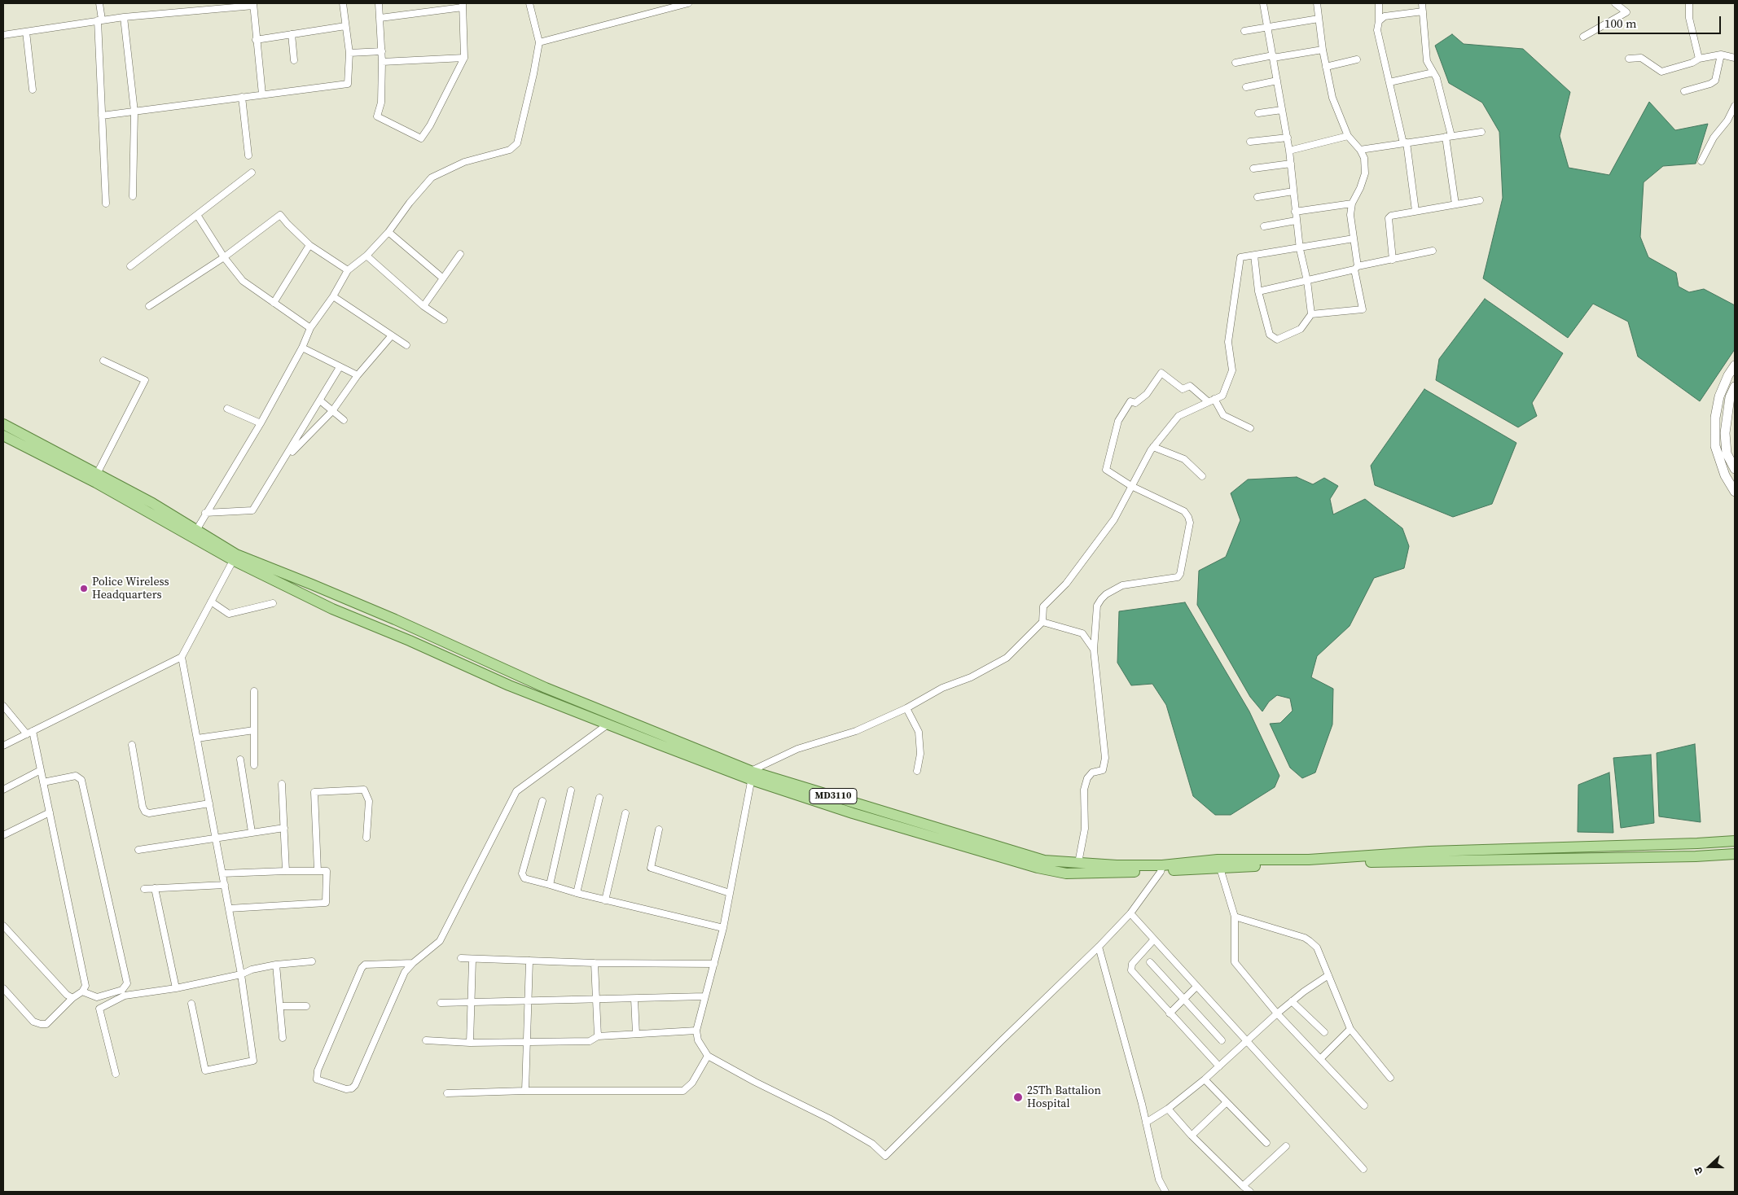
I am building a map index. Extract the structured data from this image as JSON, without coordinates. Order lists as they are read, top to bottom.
{
  "streets": {
    "main road": ["MD3110"]
  },
  "places": ["Police Wireless Headquarters", "25Th Battalion Hospital"],
  "scale_bar": "100 m",
  "north": "left"
}
